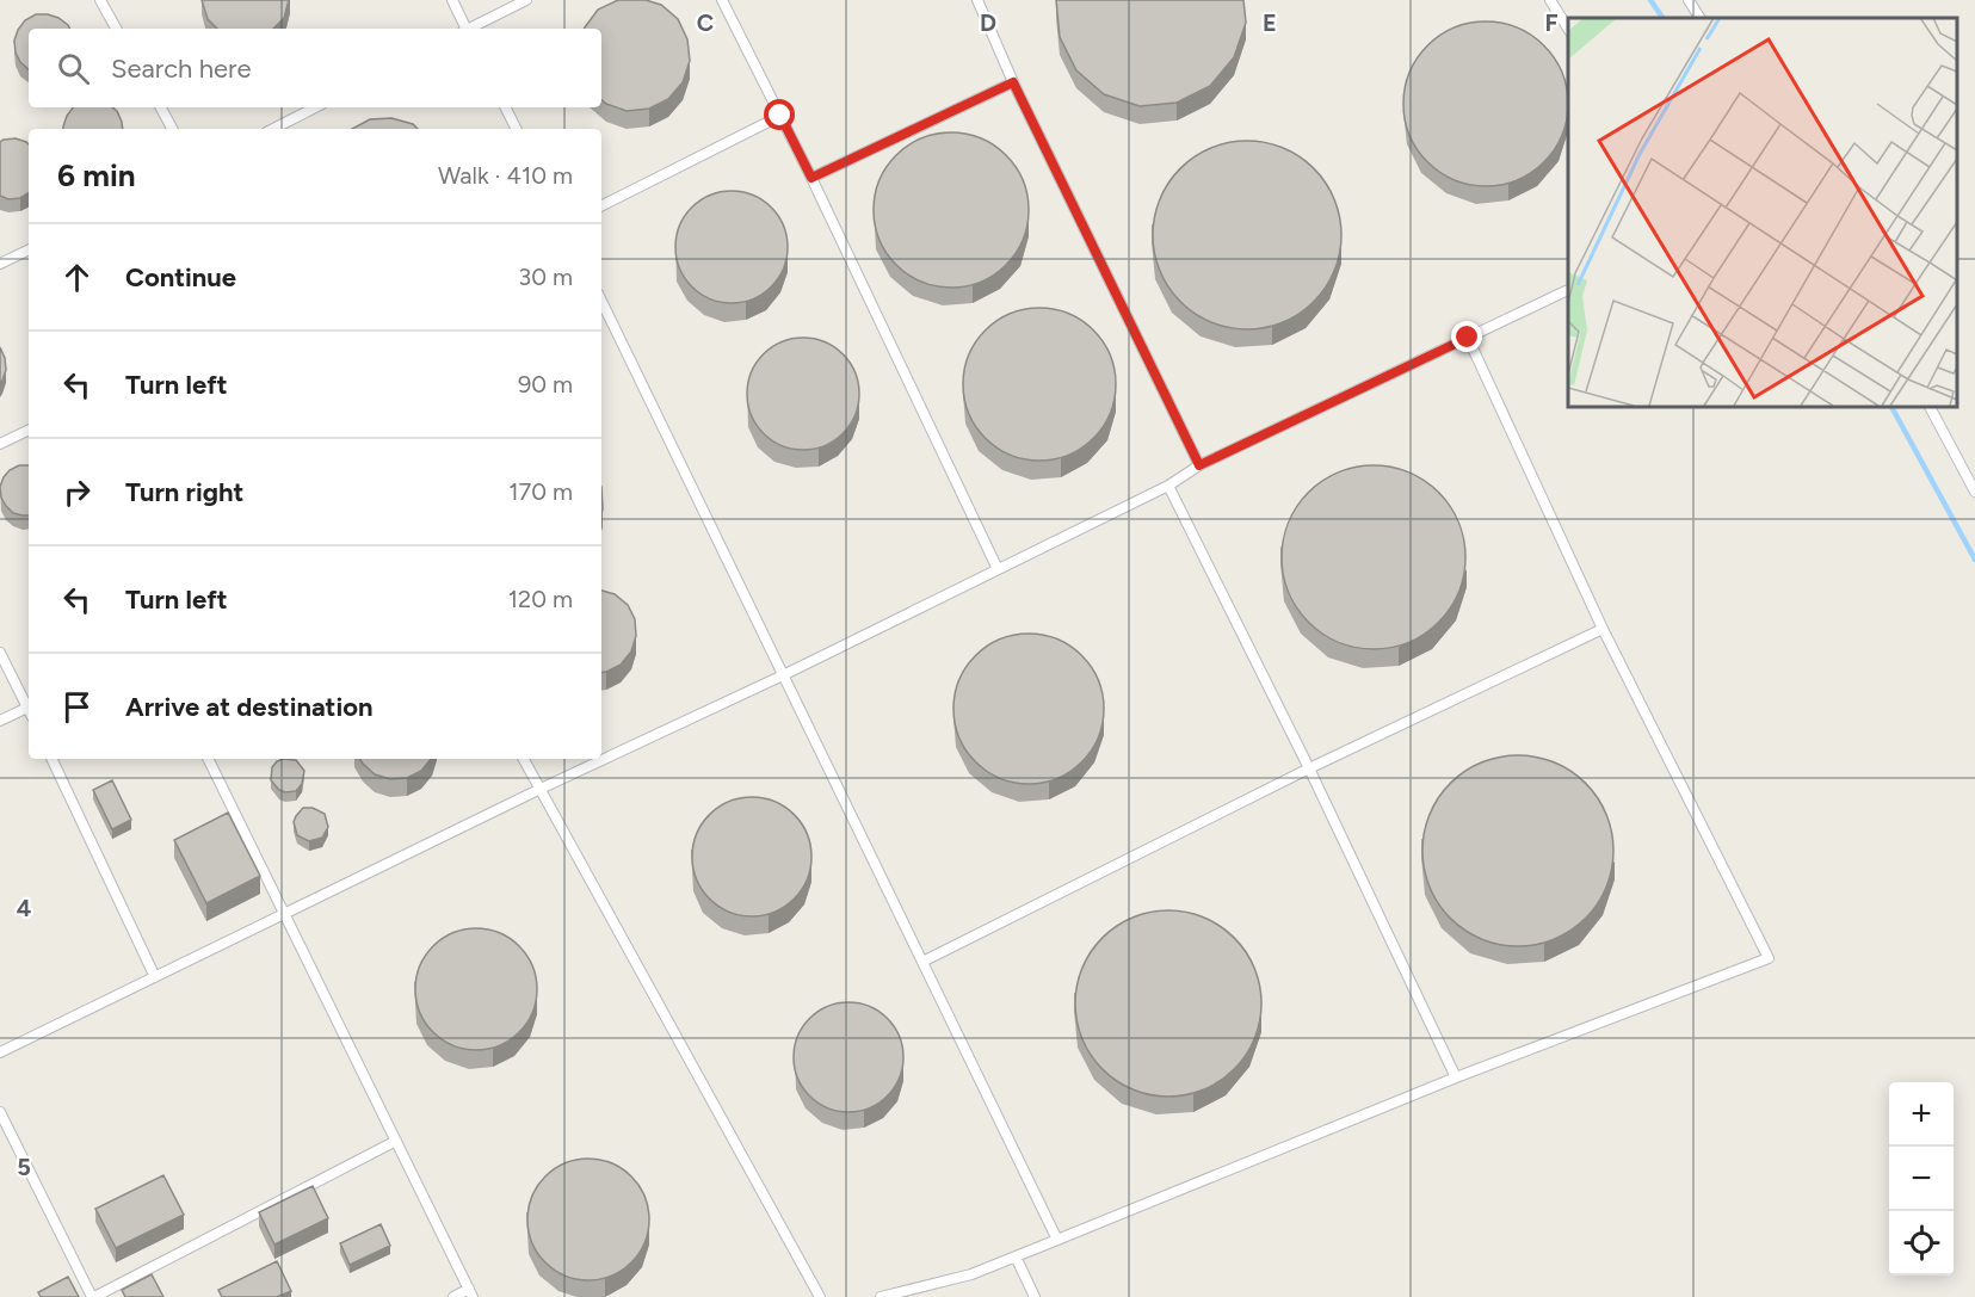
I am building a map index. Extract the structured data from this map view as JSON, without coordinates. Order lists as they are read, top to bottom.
{
  "page": {
    "search": "Search here",
    "heading": ["6 min", "Walk · 410 m"],
    "list": [
      ["Continue", "30 m"],
      ["Turn left", "90 m"],
      ["Turn right", "170 m"],
      ["Turn left", "120 m"],
      "Arrive at destination"
    ],
    "map_buttons": ["+", "−"]
  },
  "grid": {
    "columns": [
      "C",
      "D",
      "E",
      "F"
    ],
    "rows": ["4", "5"]
  }
}
